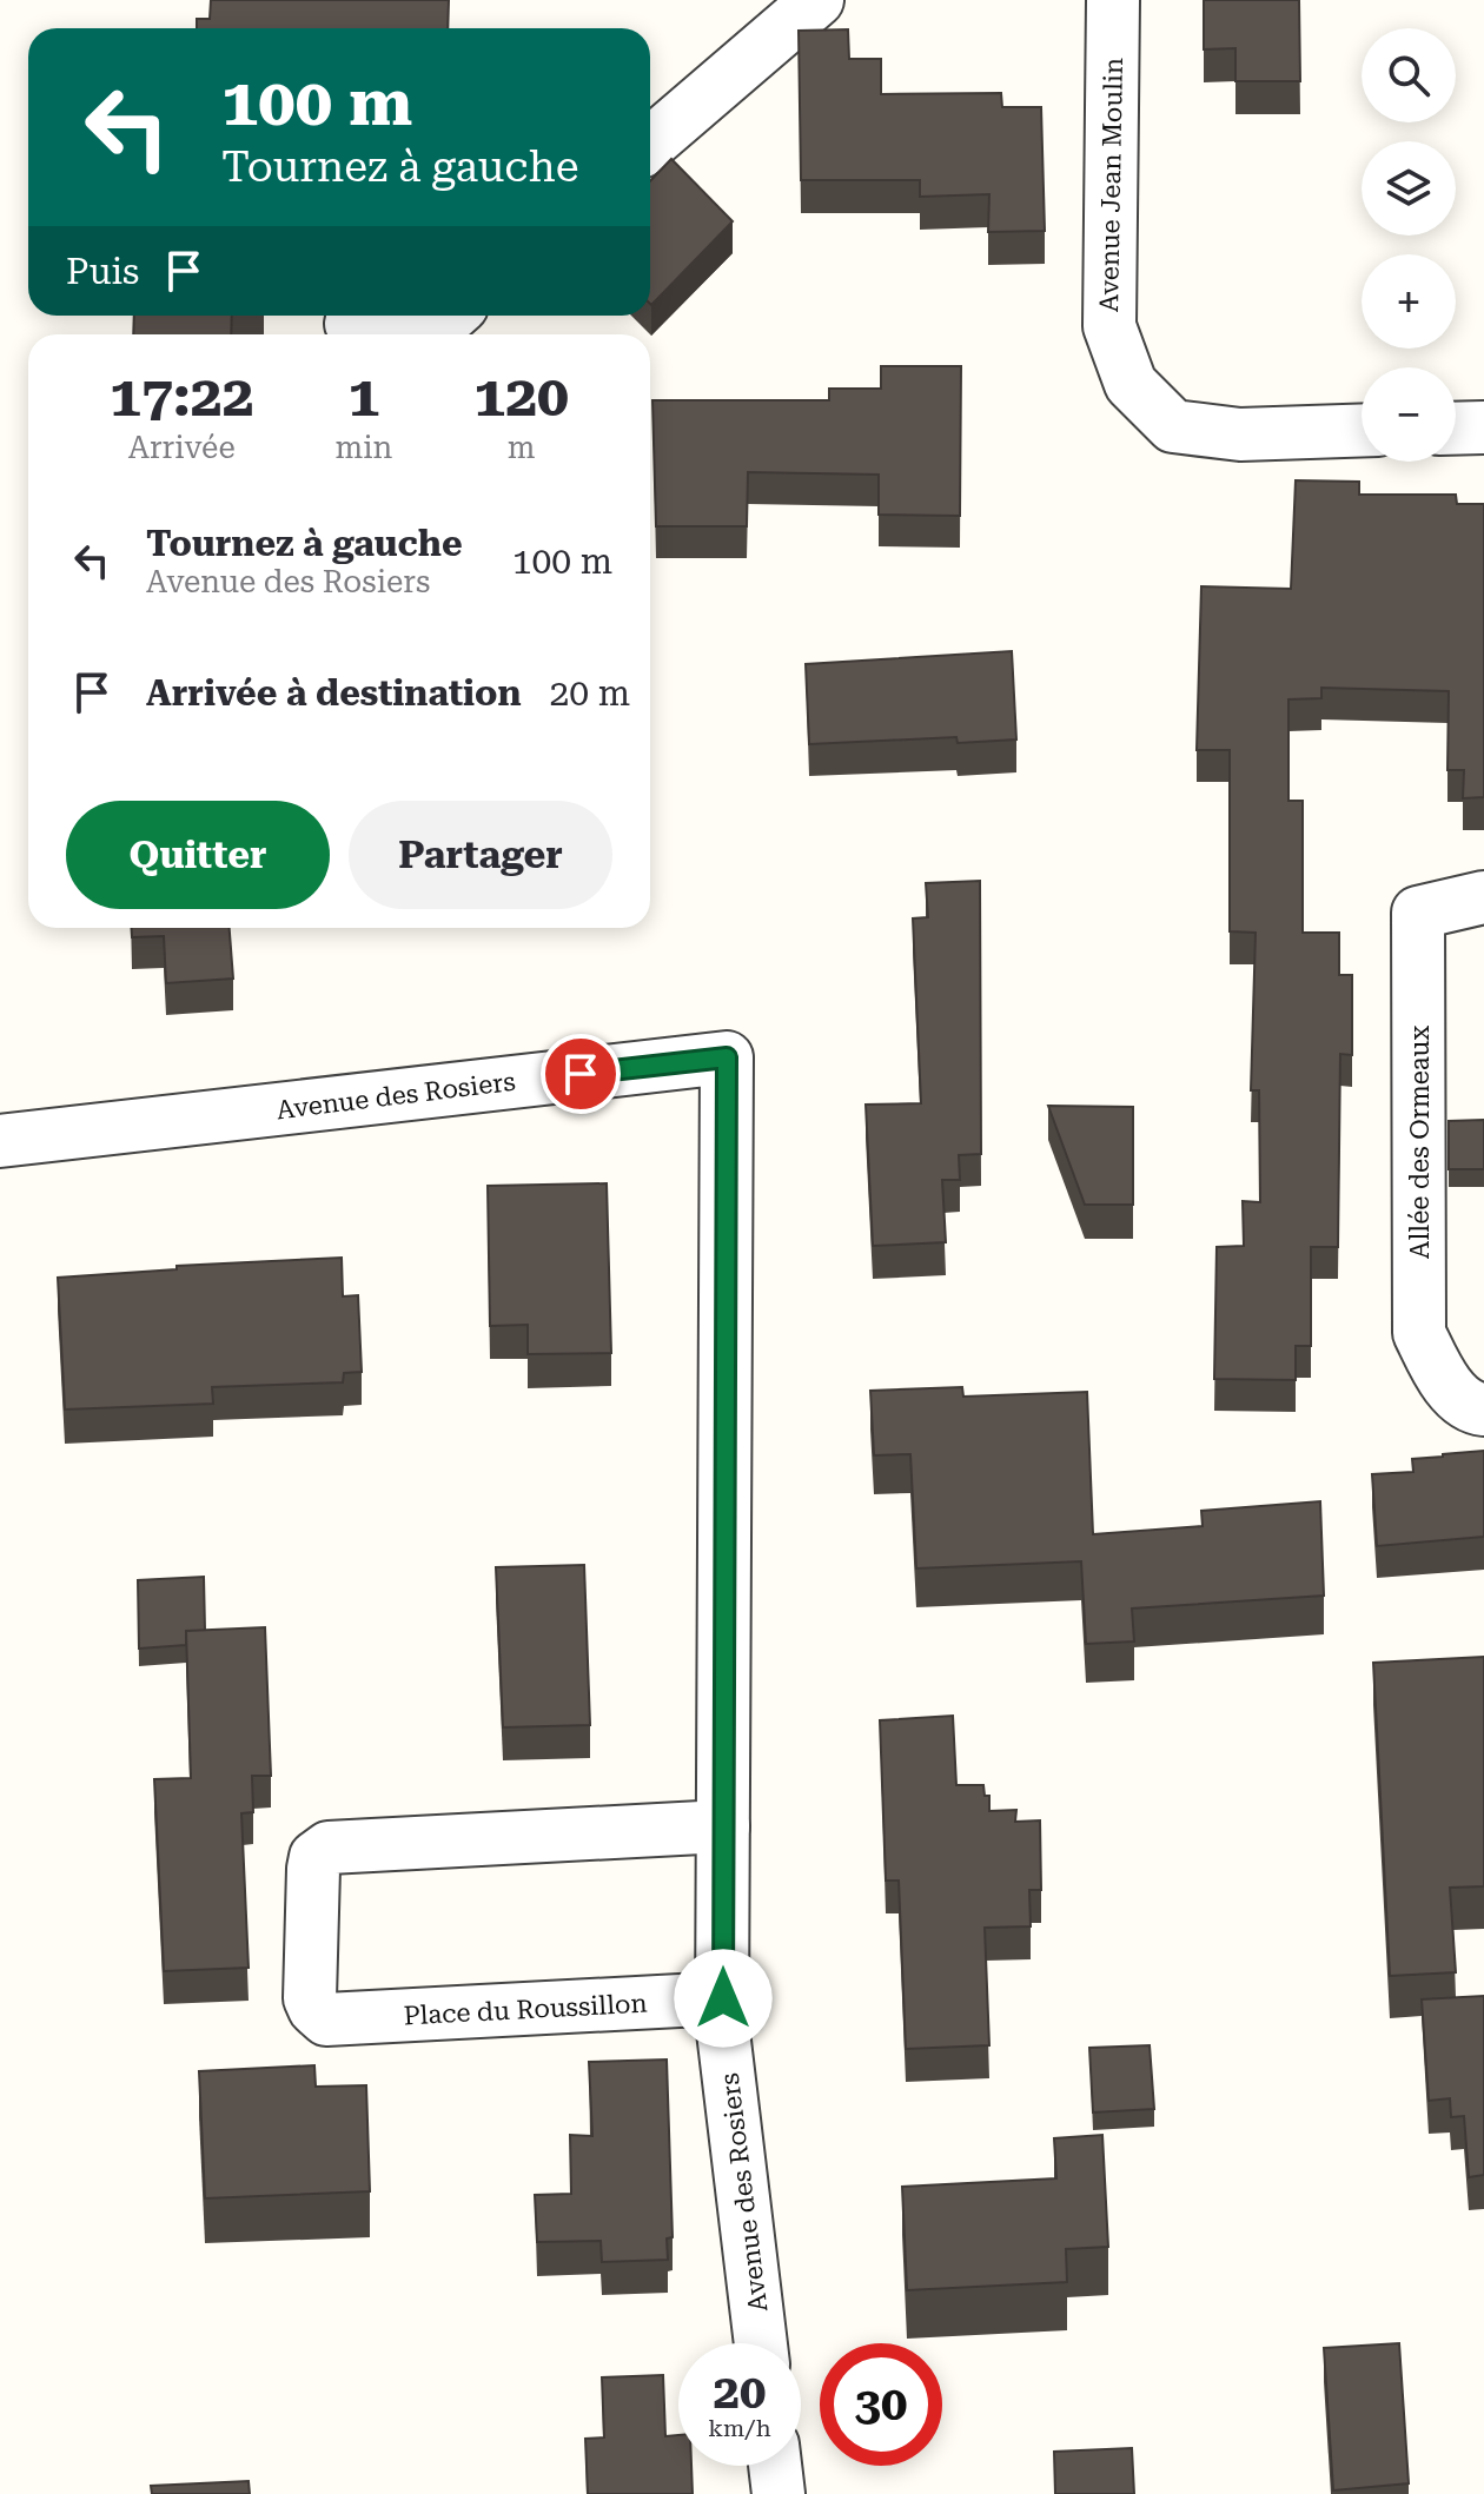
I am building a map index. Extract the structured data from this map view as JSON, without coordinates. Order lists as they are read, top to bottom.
{
  "streets": {
    "street": [
      "Avenue Jean Moulin",
      "Avenue des Rosiers",
      "Allée des Ormeaux",
      "Place du Roussillon"
    ]
  },
  "crossings": [
    ["Avenue des Rosiers", "Place du Roussillon"]
  ],
  "page": {
    "map_buttons": ["+", "−"],
    "turn": ["100 m", "Tournez à gauche"],
    "then": "Puis",
    "eta": [
      "17:22",
      "Arrivée",
      "1",
      "min",
      "120",
      "m"
    ],
    "list": [
      {
        "name": "Tournez à gauche",
        "note": "Avenue des Rosiers",
        "value": "100 m"
      },
      {
        "name": "Arrivée à destination",
        "value": "20 m"
      }
    ],
    "buttons": ["Quitter", "Partager"],
    "speed": "20 km/h",
    "limit": "30"
  }
}
